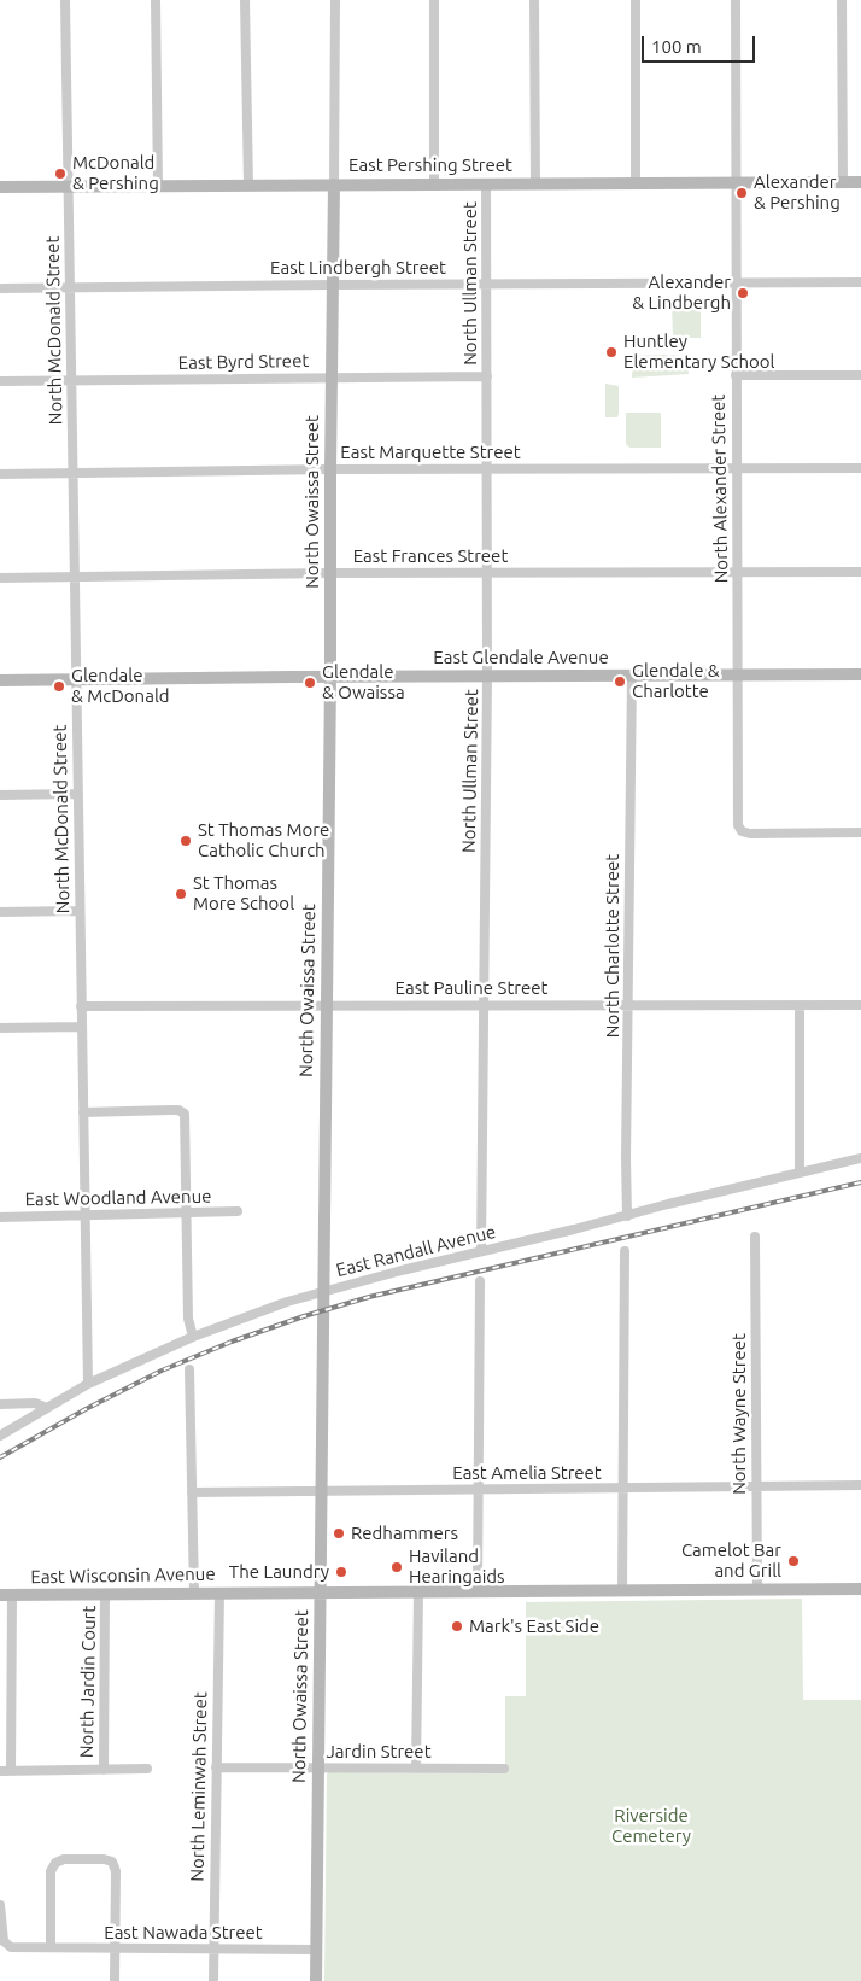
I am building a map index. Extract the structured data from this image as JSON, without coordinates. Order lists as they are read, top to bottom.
{
  "streets": {
    "street": [
      "East Pershing Street",
      "East Lindbergh Street",
      "North Ullman Street",
      "North McDonald Street",
      "East Byrd Street",
      "East Marquette Street",
      "North Alexander Street",
      "North Owaissa Street",
      "East Frances Street",
      "East Glendale Avenue",
      "North Charlotte Street",
      "East Pauline Street",
      "East Woodland Avenue",
      "East Randall Avenue",
      "North Wayne Street",
      "East Amelia Street",
      "East Wisconsin Avenue",
      "North Jardin Court",
      "Jardin Street",
      "North Leminwah Street",
      "East Nawada Street"
    ]
  },
  "crossings": [
    ["East Pershing Street", "North Ullman Street"],
    ["East Pershing Street", "North McDonald Street"],
    ["East Pershing Street", "North Alexander Street"],
    ["East Pershing Street", "North Owaissa Street"],
    ["East Lindbergh Street", "North Ullman Street"],
    ["East Lindbergh Street", "North McDonald Street"],
    ["East Lindbergh Street", "North Alexander Street"],
    ["East Lindbergh Street", "North Owaissa Street"],
    ["North Ullman Street", "East Byrd Street"],
    ["North Ullman Street", "East Marquette Street"],
    ["North Ullman Street", "East Frances Street"],
    ["North Ullman Street", "East Glendale Avenue"],
    ["North Ullman Street", "East Pauline Street"],
    ["North Ullman Street", "East Randall Avenue"],
    ["North McDonald Street", "East Byrd Street"],
    ["North McDonald Street", "East Marquette Street"],
    ["North McDonald Street", "East Frances Street"],
    ["North McDonald Street", "East Glendale Avenue"],
    ["North McDonald Street", "East Pauline Street"],
    ["North McDonald Street", "East Woodland Avenue"],
    ["North McDonald Street", "East Randall Avenue"],
    ["East Byrd Street", "North Owaissa Street"],
    ["East Marquette Street", "North Alexander Street"],
    ["East Marquette Street", "North Owaissa Street"],
    ["North Alexander Street", "East Frances Street"],
    ["North Alexander Street", "East Glendale Avenue"],
    ["North Owaissa Street", "East Frances Street"],
    ["North Owaissa Street", "East Glendale Avenue"],
    ["North Owaissa Street", "East Pauline Street"],
    ["North Owaissa Street", "East Randall Avenue"],
    ["North Owaissa Street", "East Amelia Street"],
    ["North Owaissa Street", "East Wisconsin Avenue"],
    ["North Owaissa Street", "Jardin Street"],
    ["North Owaissa Street", "East Nawada Street"],
    ["East Glendale Avenue", "North Charlotte Street"],
    ["North Charlotte Street", "East Pauline Street"],
    ["North Charlotte Street", "East Randall Avenue"],
    ["North Wayne Street", "East Amelia Street"],
    ["North Wayne Street", "East Wisconsin Avenue"],
    ["East Wisconsin Avenue", "North Jardin Court"],
    ["East Wisconsin Avenue", "North Leminwah Street"],
    ["Jardin Street", "North Leminwah Street"],
    ["North Leminwah Street", "East Nawada Street"]
  ],
  "parks": ["Riverside Cemetery"],
  "places": [
    "McDonald & Pershing",
    "Alexander & Pershing",
    "Alexander & Lindbergh",
    "Huntley Elementary School",
    "Glendale & Charlotte",
    "Glendale & Owaissa",
    "Glendale & McDonald",
    "St Thomas More Catholic Church",
    "St Thomas More School",
    "Redhammers",
    "Camelot Bar and Grill",
    "Haviland Hearingaids",
    "The Laundry",
    "Mark's East Side"
  ],
  "scale_bar": "100 m"
}
